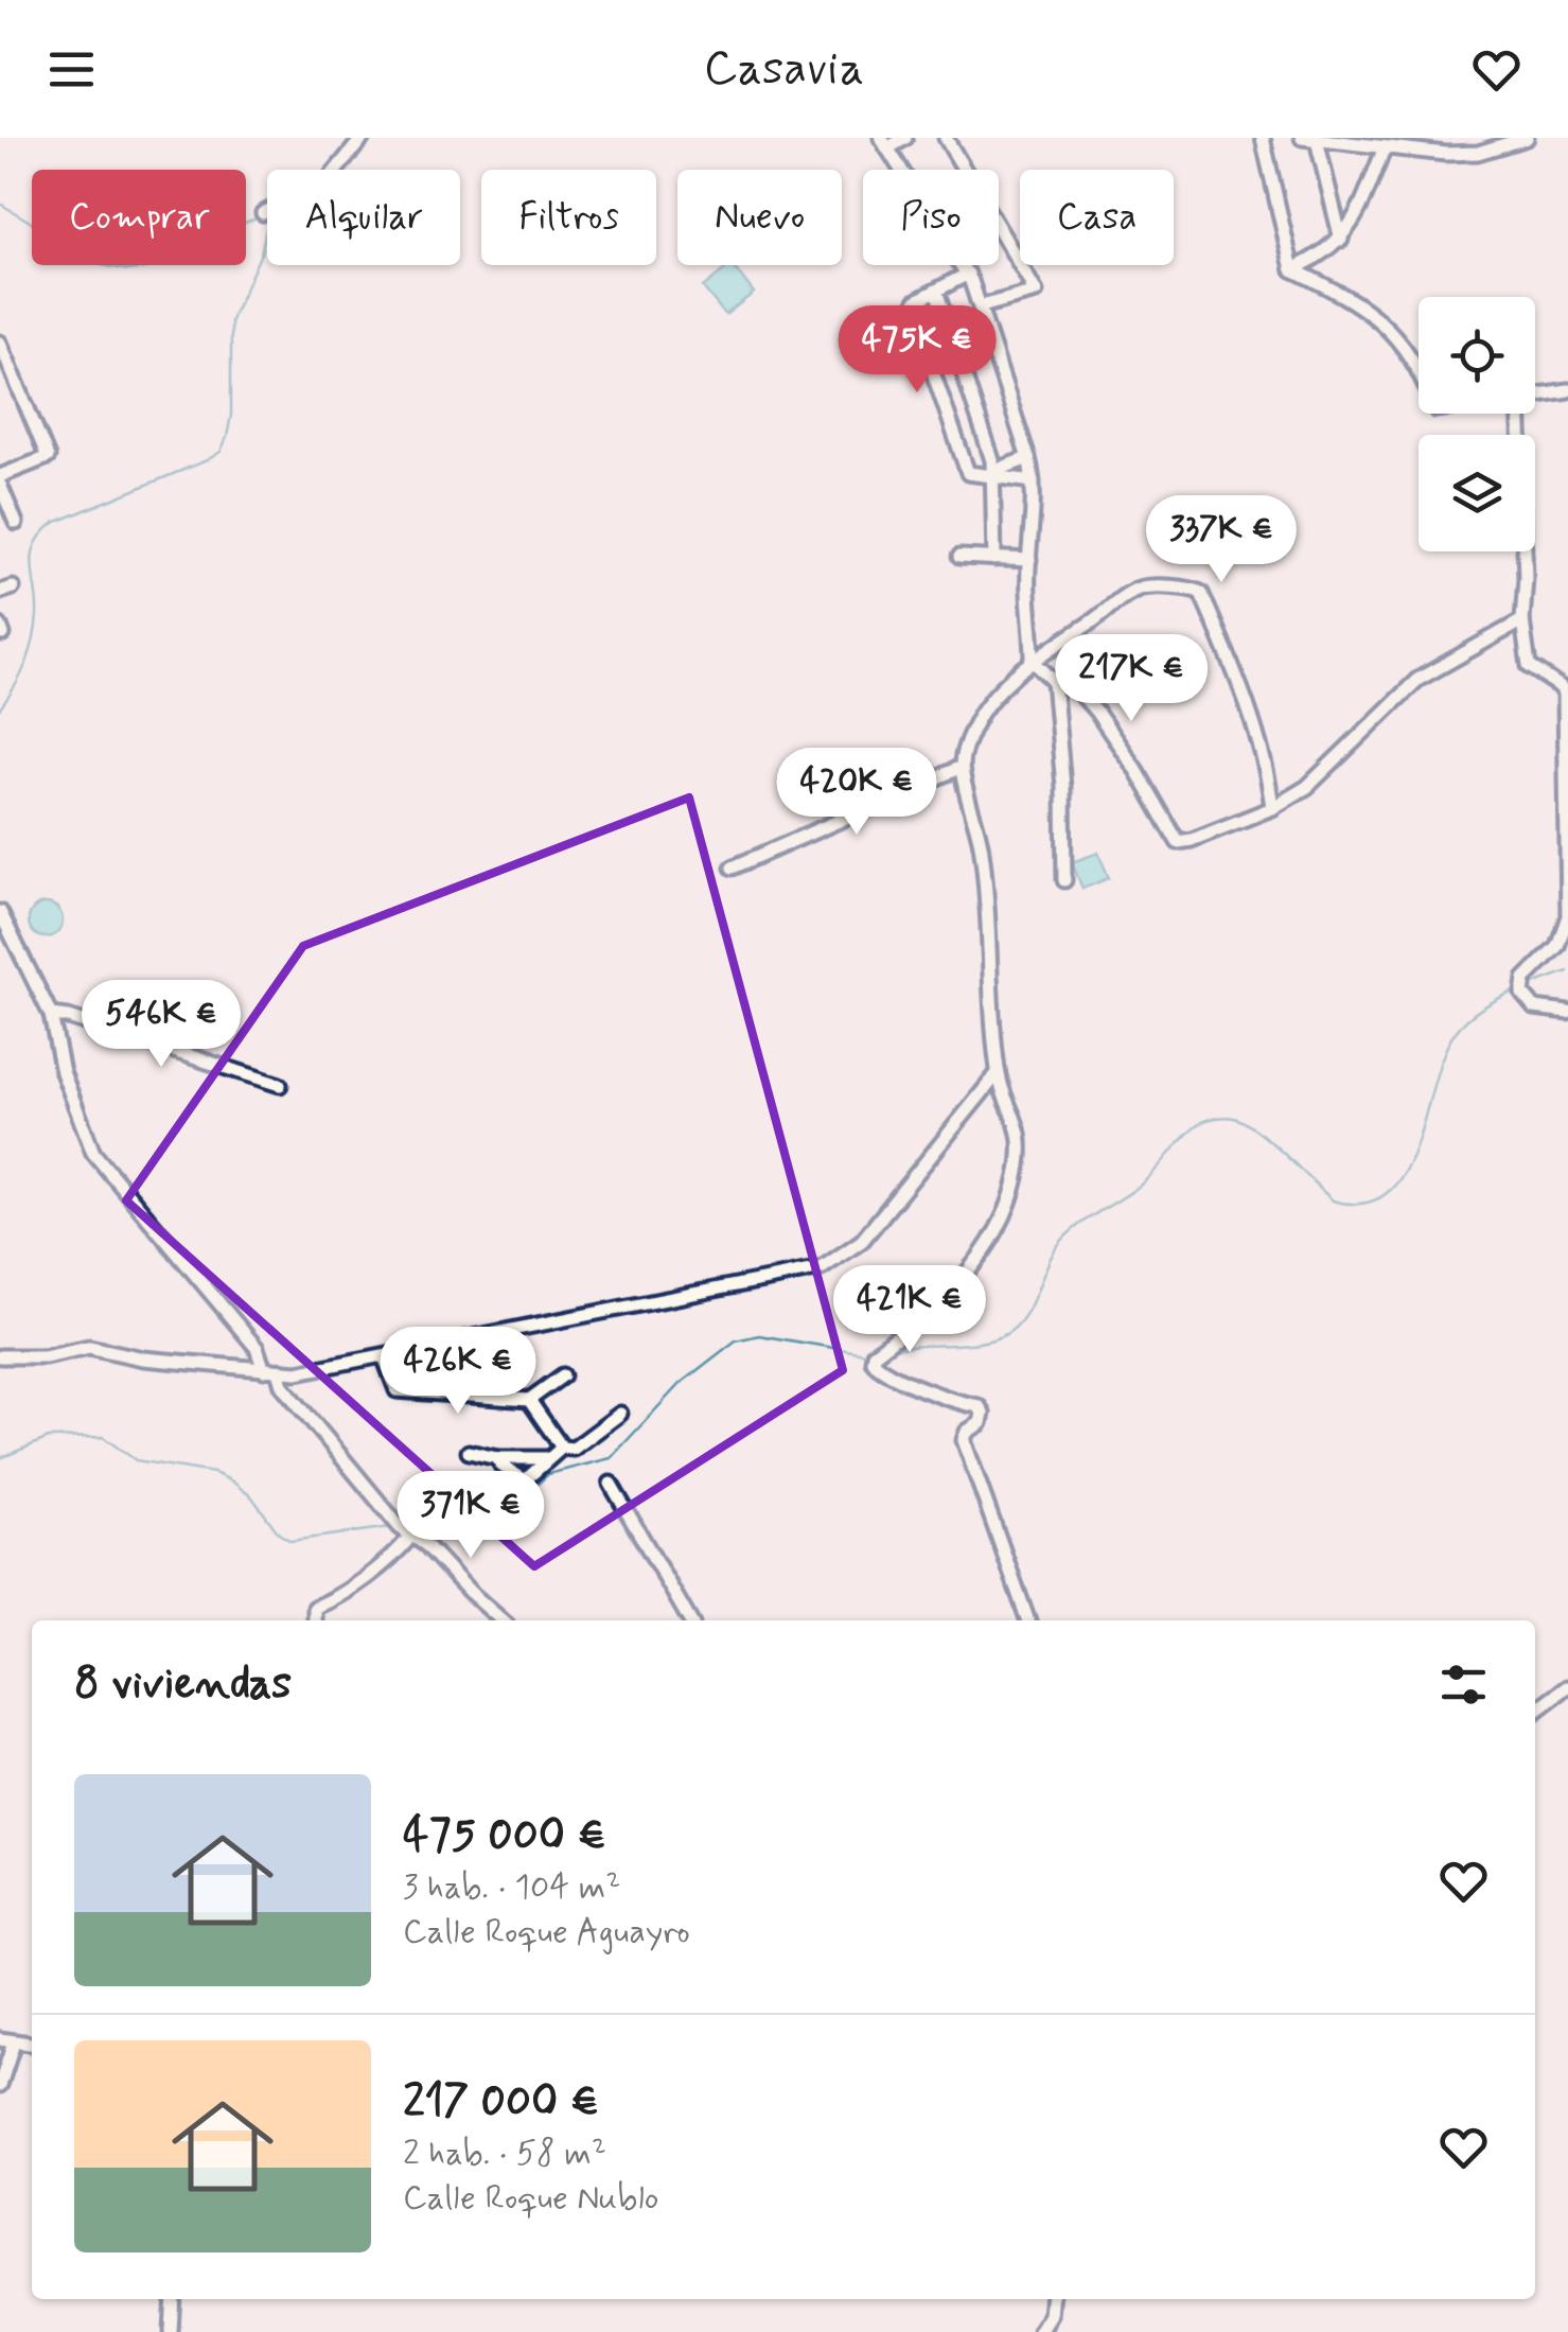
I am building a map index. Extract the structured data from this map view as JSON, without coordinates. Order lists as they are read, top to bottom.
{
  "page": {
    "header": "Casavia",
    "chip": [
      "Comprar",
      "Alquilar",
      "Filtros",
      "Nuevo",
      "Piso",
      "Casa"
    ],
    "price": [
      "475K €",
      "337K €",
      "217K €",
      "420K €",
      "546K €",
      "421K €",
      "426K €",
      "371K €"
    ],
    "heading": "8 viviendas",
    "list": [
      {
        "name": "475 000 €",
        "note": "3 hab. · 104 m² · Calle Roque Aguayro"
      },
      {
        "name": "217 000 €",
        "note": "2 hab. · 58 m² · Calle Roque Nublo"
      }
    ]
  }
}
